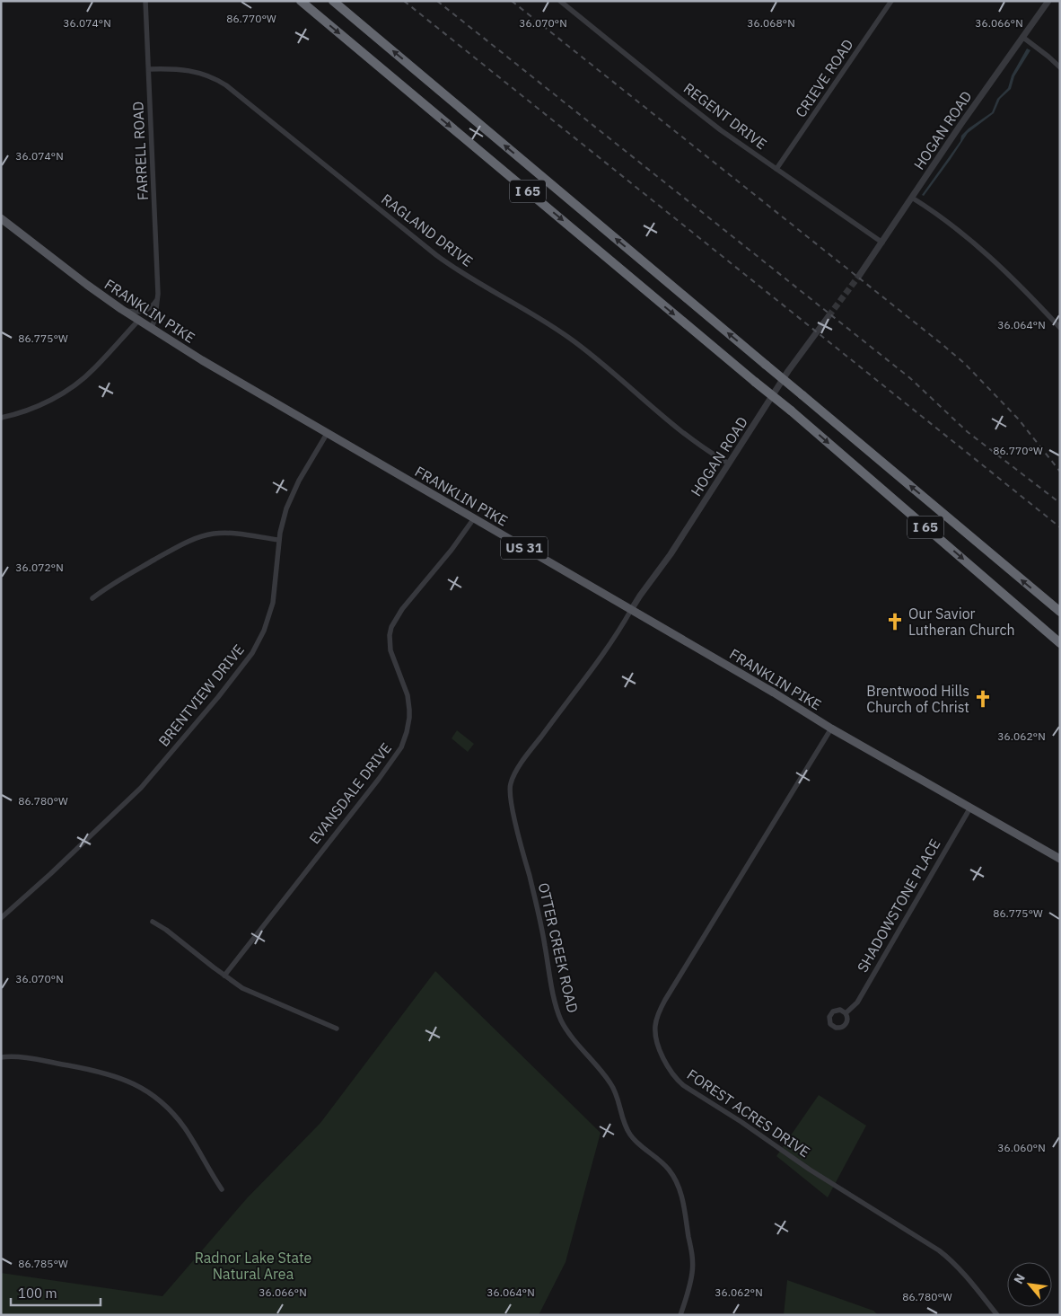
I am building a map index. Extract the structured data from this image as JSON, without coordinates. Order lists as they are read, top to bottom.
{
  "streets": {
    "highway": ["I 65"],
    "main road": ["FRANKLIN PIKE", "US 31"],
    "street": [
      "CRIEVE ROAD",
      "REGENT DRIVE",
      "HOGAN ROAD",
      "FARRELL ROAD",
      "RAGLAND DRIVE",
      "BRENTVIEW DRIVE",
      "EVANSDALE DRIVE",
      "SHADOWSTONE PLACE",
      "OTTER CREEK ROAD",
      "FOREST ACRES DRIVE"
    ]
  },
  "crossings": [
    ["CRIEVE ROAD", "REGENT DRIVE"],
    ["REGENT DRIVE", "HOGAN ROAD"],
    ["HOGAN ROAD", "RAGLAND DRIVE"],
    ["HOGAN ROAD", "FRANKLIN PIKE"],
    ["HOGAN ROAD", "OTTER CREEK ROAD"],
    ["FARRELL ROAD", "RAGLAND DRIVE"],
    ["FARRELL ROAD", "FRANKLIN PIKE"],
    ["FRANKLIN PIKE", "BRENTVIEW DRIVE"],
    ["FRANKLIN PIKE", "EVANSDALE DRIVE"],
    ["FRANKLIN PIKE", "SHADOWSTONE PLACE"],
    ["FRANKLIN PIKE", "OTTER CREEK ROAD"],
    ["FRANKLIN PIKE", "FOREST ACRES DRIVE"]
  ],
  "parks": ["Radnor Lake State Natural Area"],
  "places": {
    "church": ["Our Savior Lutheran Church", "Brentwood Hills Church of Christ"]
  },
  "scale_bar": "100 m",
  "north": "top left",
  "coordinates": [
    "86.770°W",
    "36.074°N",
    "36.070°N",
    "36.068°N",
    "36.066°N",
    "36.064°N",
    "86.775°W",
    "36.072°N",
    "36.062°N",
    "86.780°W",
    "36.060°N",
    "86.785°W"
  ]
}
